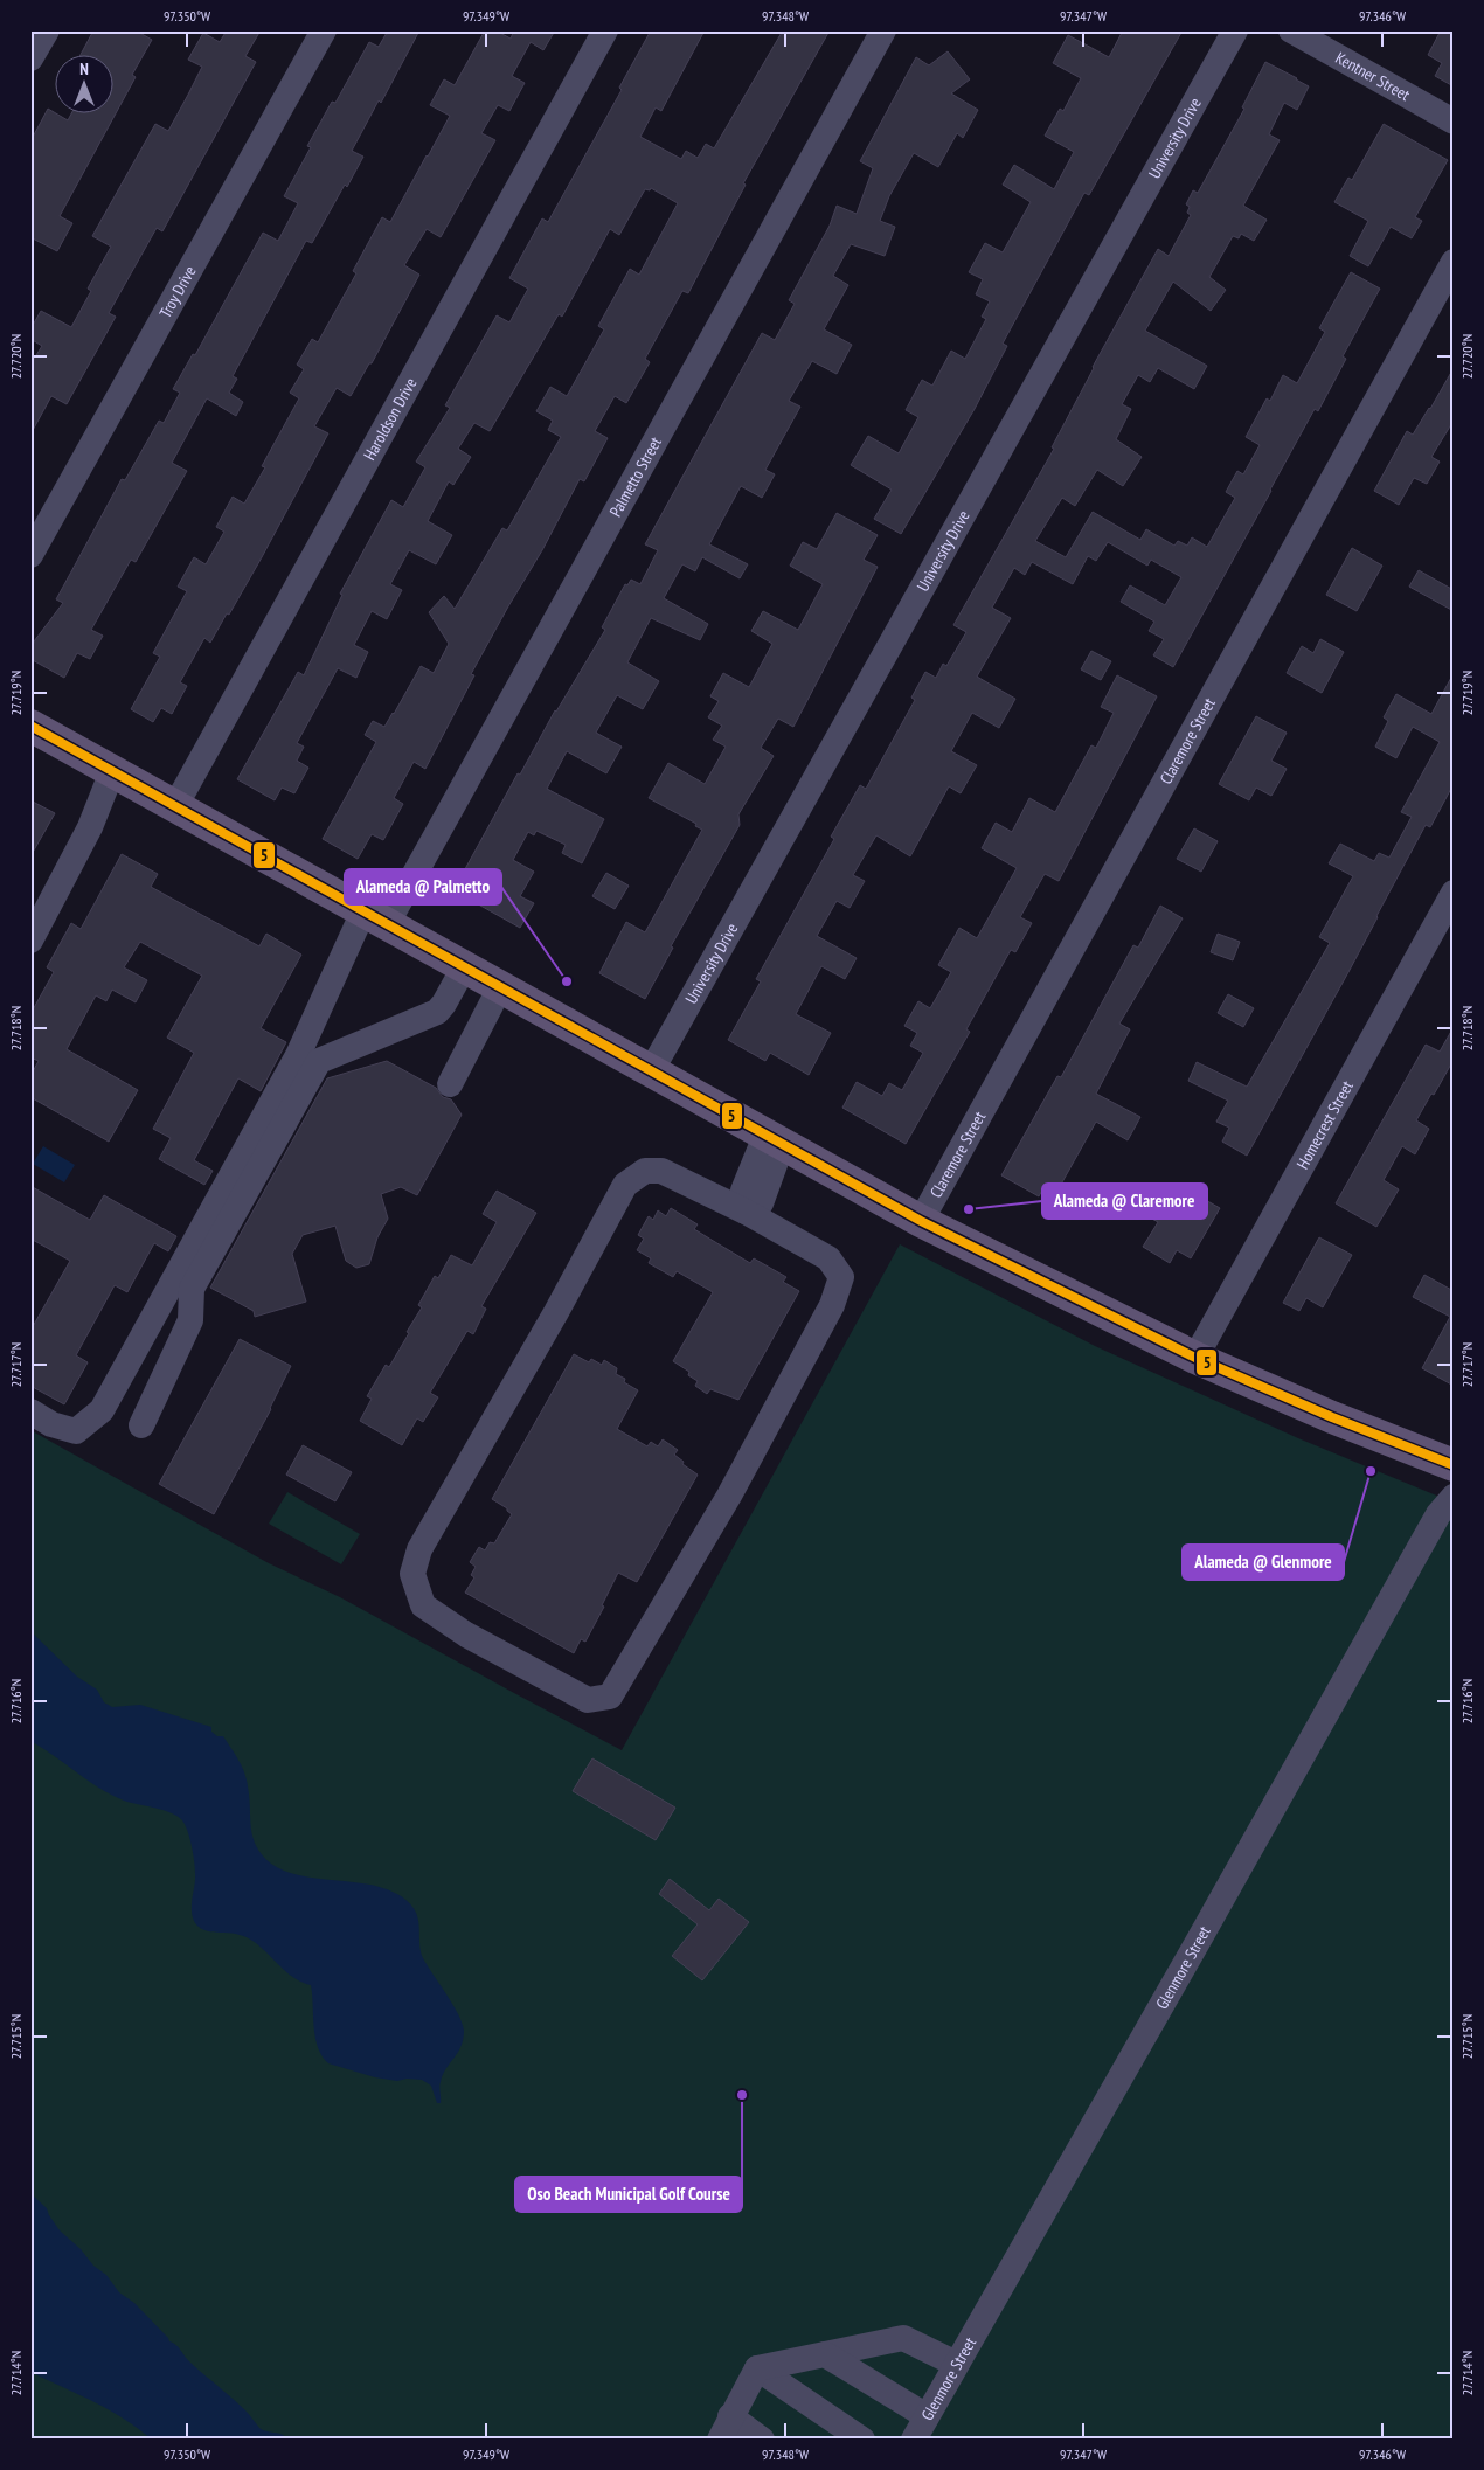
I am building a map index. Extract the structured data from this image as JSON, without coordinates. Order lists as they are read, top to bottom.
{
  "streets": {
    "street": [
      "Kentner Street",
      "University Drive",
      "Troy Drive",
      "Haroldson Drive",
      "Palmetto Street",
      "Claremore Street",
      "Homecrest Street",
      "Glenmore Street"
    ]
  },
  "places": [
    "Alameda @ Palmetto",
    "Alameda @ Claremore",
    "Alameda @ Glenmore",
    "Oso Beach Municipal Golf Course"
  ],
  "lines": ["transit line 5"],
  "north": "top",
  "coordinates": [
    "97.350°W",
    "97.349°W",
    "97.348°W",
    "97.347°W",
    "97.346°W",
    "27.720°N",
    "27.719°N",
    "27.718°N",
    "27.717°N",
    "27.716°N",
    "27.715°N",
    "27.714°N"
  ]
}
